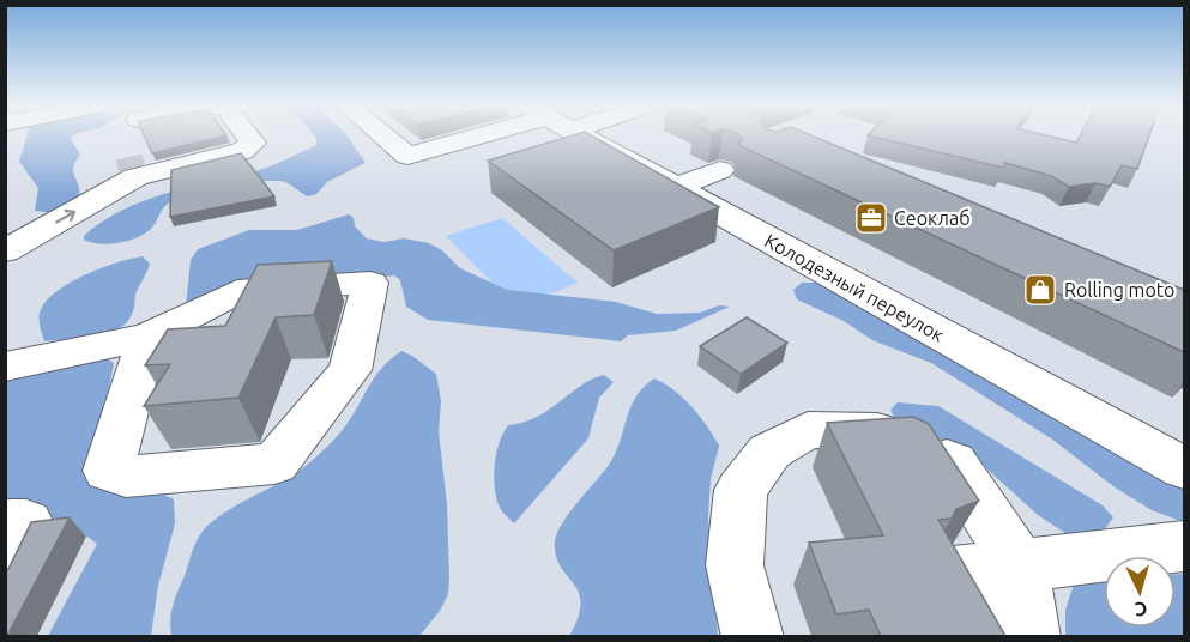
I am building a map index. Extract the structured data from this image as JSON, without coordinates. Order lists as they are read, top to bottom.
{
  "streets": {
    "street": ["Колодезный переулок"]
  },
  "places": {
    "office": ["Сеоклаб"],
    "shop": ["Rolling moto"]
  },
  "north": "bottom"
}
